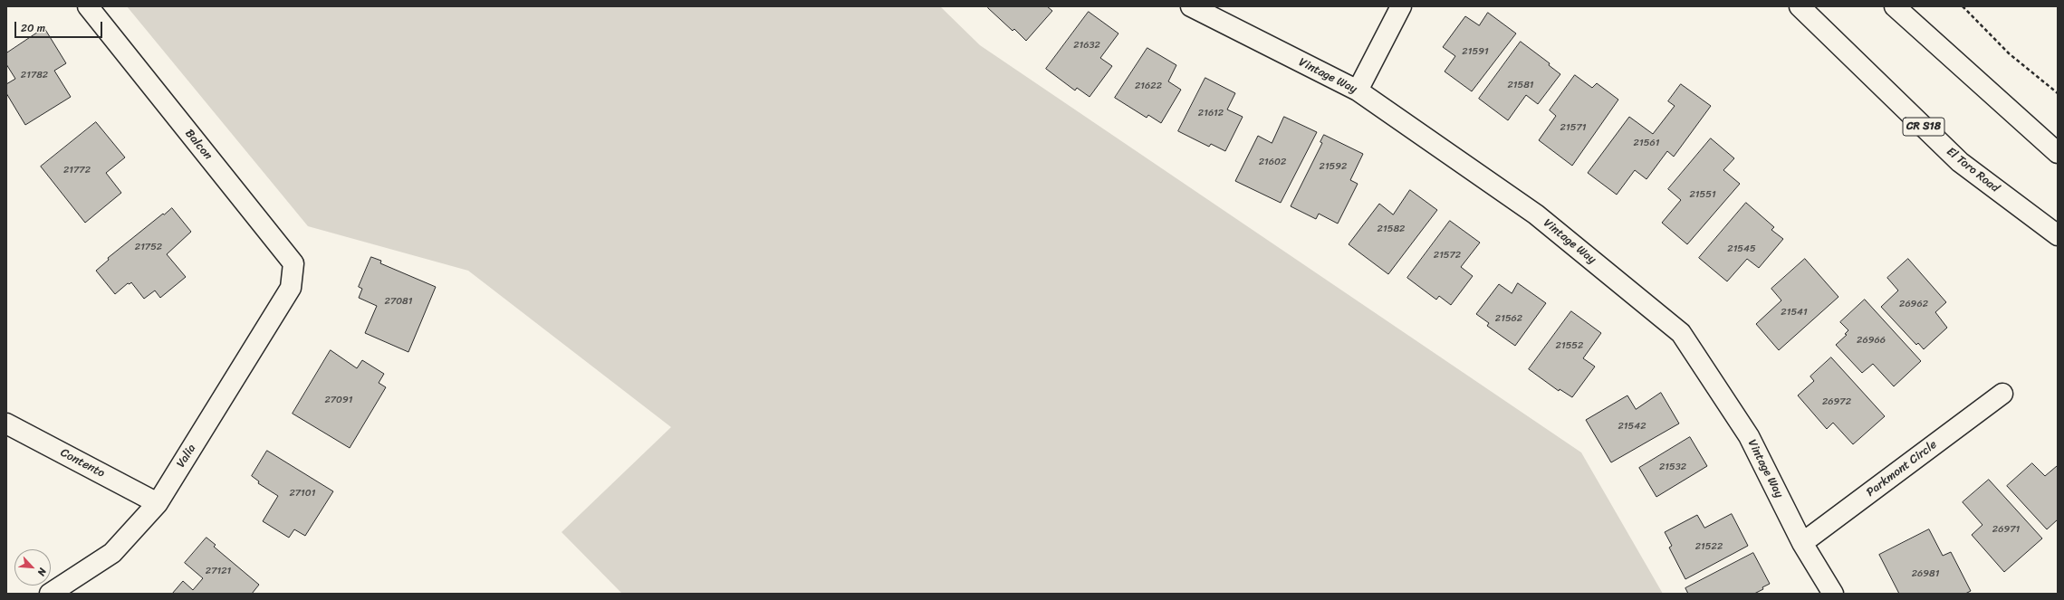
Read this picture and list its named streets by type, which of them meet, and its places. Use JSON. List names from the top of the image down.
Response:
{
  "streets": {
    "street": [
      "Vintage Way",
      "CR S18",
      "Balcon",
      "El Toro Road",
      "Valia",
      "Contento",
      "Parkmont Circle"
    ]
  },
  "crossings": [
    ["Vintage Way", "Parkmont Circle"],
    ["Balcon", "Valia"],
    ["Valia", "Contento"]
  ],
  "house_numbers": [
    "21632",
    "21591",
    "21782",
    "21581",
    "21622",
    "21612",
    "21571",
    "21561",
    "21602",
    "21592",
    "21772",
    "21551",
    "21582",
    "21752",
    "21545",
    "21572",
    "27081",
    "26962",
    "21541",
    "21562",
    "26966",
    "21552",
    "27091",
    "26972",
    "21542",
    "21532",
    "27101",
    "26971",
    "21522",
    "27121",
    "26981"
  ],
  "scale_bar": "20 m",
  "north": "bottom right"
}
